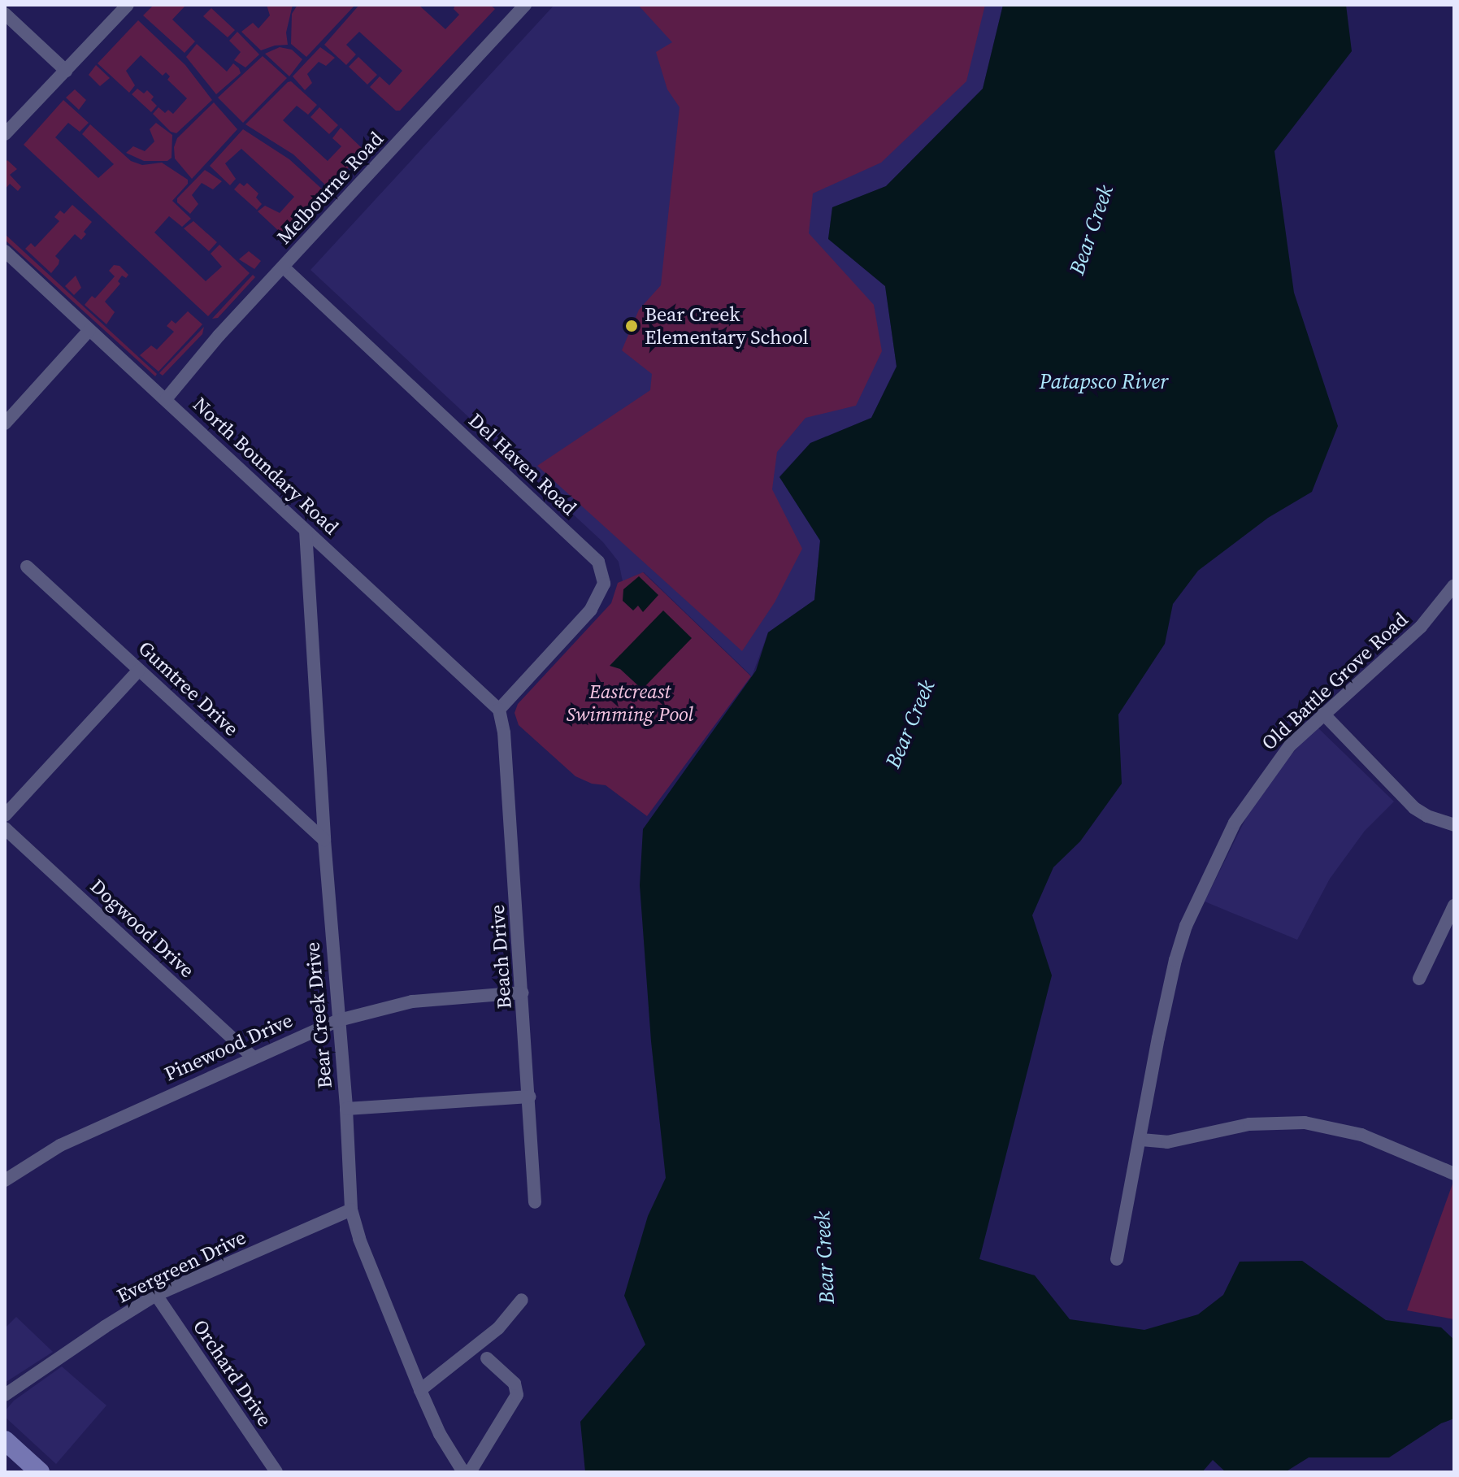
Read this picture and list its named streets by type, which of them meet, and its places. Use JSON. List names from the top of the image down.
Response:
{
  "streets": {
    "street": [
      "Melbourne Road",
      "Del Haven Road",
      "North Boundary Road",
      "Old Battle Grove Road",
      "Gumtree Drive",
      "Dogwood Drive",
      "Beach Drive",
      "Bear Creek Drive",
      "Pinewood Drive",
      "Evergreen Drive",
      "Orchard Drive"
    ]
  },
  "crossings": [
    ["Melbourne Road", "Del Haven Road"],
    ["Melbourne Road", "North Boundary Road"],
    ["Del Haven Road", "North Boundary Road"],
    ["Del Haven Road", "Beach Drive"],
    ["North Boundary Road", "Beach Drive"],
    ["North Boundary Road", "Bear Creek Drive"],
    ["Gumtree Drive", "Bear Creek Drive"],
    ["Dogwood Drive", "Pinewood Drive"],
    ["Beach Drive", "Pinewood Drive"],
    ["Bear Creek Drive", "Pinewood Drive"],
    ["Bear Creek Drive", "Evergreen Drive"],
    ["Evergreen Drive", "Orchard Drive"]
  ],
  "water": ["Bear Creek", "Patapsco River"],
  "parks": ["Eastcreast Swimming Pool"],
  "places": ["Bear Creek Elementary School"]
}
